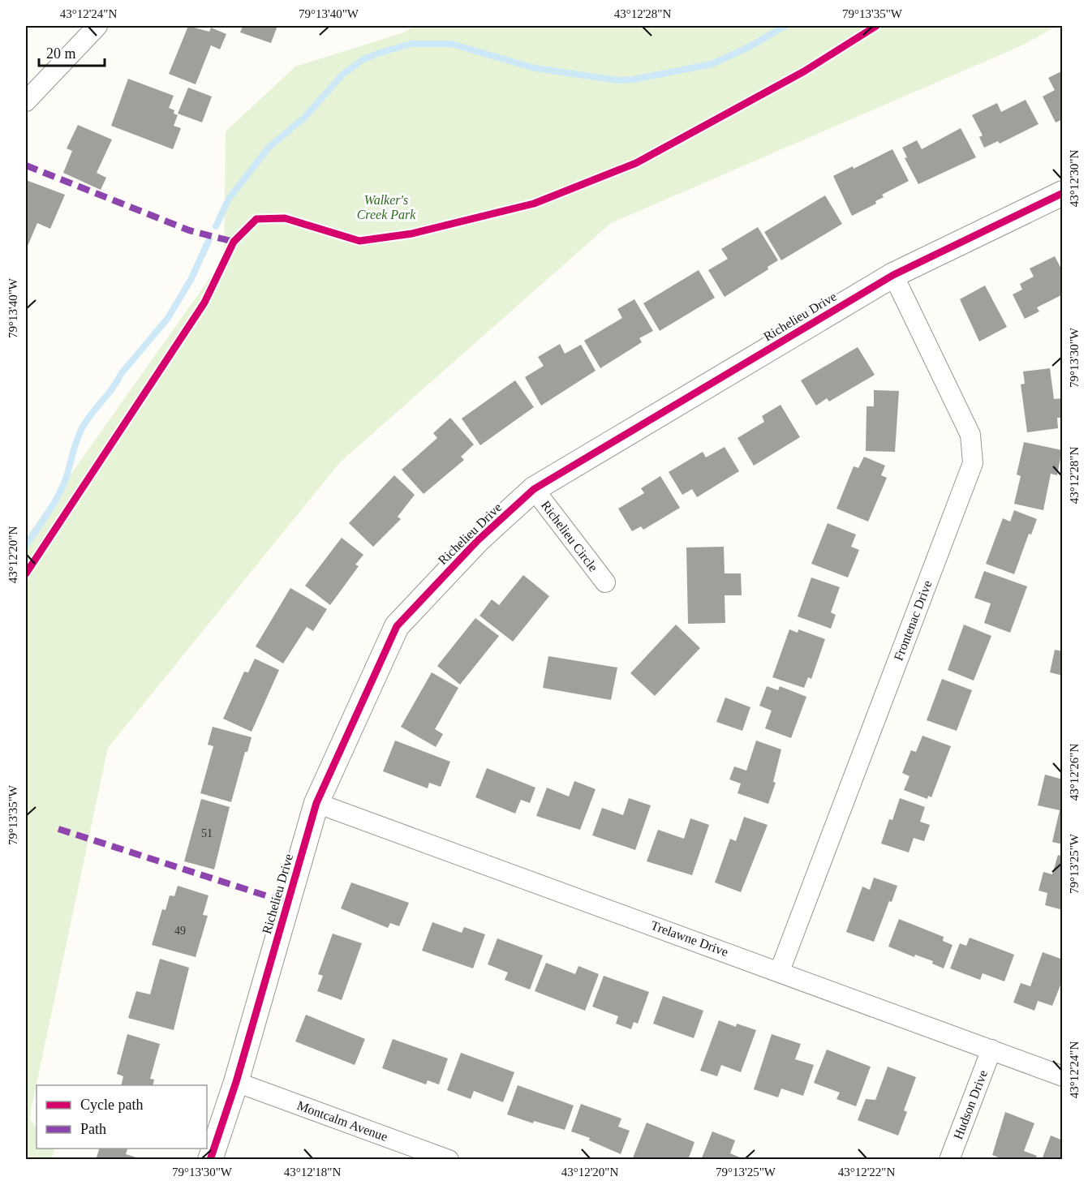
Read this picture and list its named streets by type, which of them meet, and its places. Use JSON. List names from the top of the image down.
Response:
{
  "streets": {
    "street": [
      "Richelieu Drive",
      "Richelieu Circle",
      "Frontenac Drive",
      "Trelawne Drive",
      "Hudson Drive",
      "Montcalm Avenue"
    ]
  },
  "crossings": [
    ["Richelieu Drive", "Richelieu Circle"],
    ["Richelieu Drive", "Frontenac Drive"],
    ["Richelieu Drive", "Trelawne Drive"],
    ["Richelieu Drive", "Montcalm Avenue"],
    ["Frontenac Drive", "Trelawne Drive"],
    ["Trelawne Drive", "Hudson Drive"]
  ],
  "parks": ["Walker's Creek Park"],
  "house_numbers": ["51", "49"],
  "legend": ["Cycle path", "Path"],
  "scale_bar": "20 m",
  "coordinates": [
    "43°12'24\"N",
    "79°13'40\"W",
    "43°12'28\"N",
    "79°13'35\"W",
    "43°12'30\"N",
    "79°13'30\"W",
    "43°12'20\"N",
    "43°12'26\"N",
    "79°13'25\"W",
    "43°12'18\"N",
    "43°12'22\"N"
  ]
}
